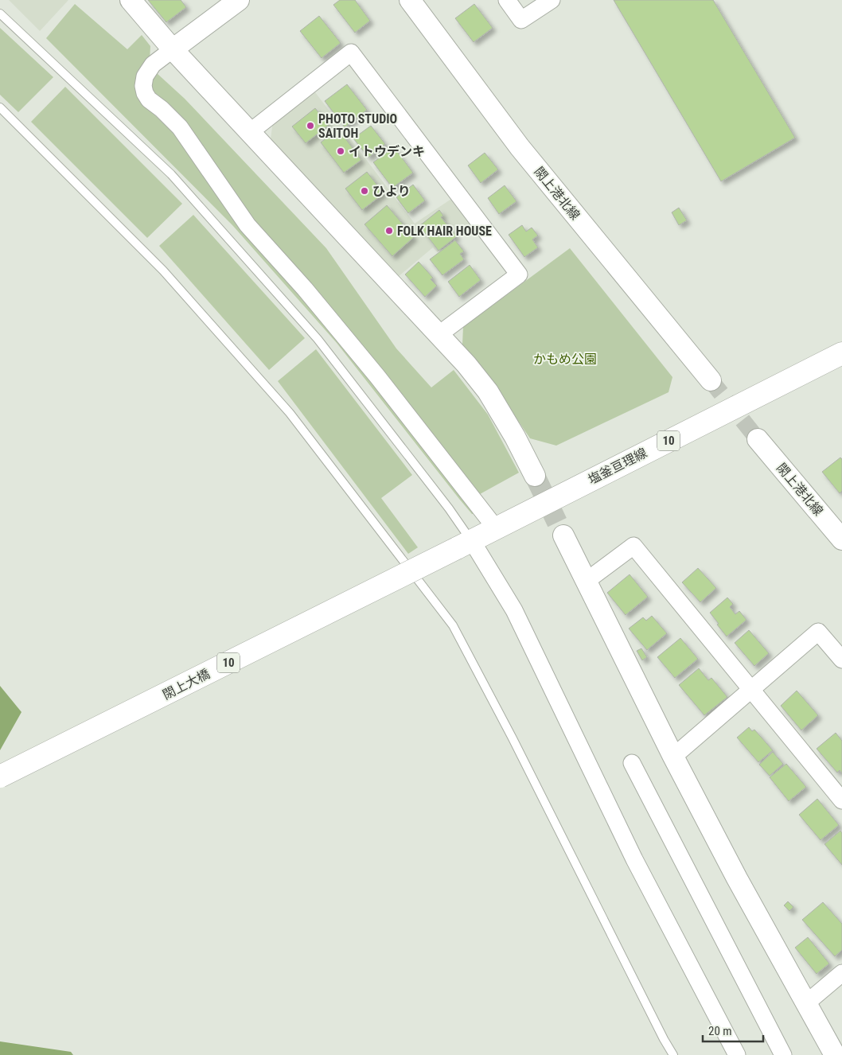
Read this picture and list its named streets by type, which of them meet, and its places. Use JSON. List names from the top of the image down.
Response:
{
  "streets": {
    "main road": ["10", "塩釜亘理線", "閖上大橋"],
    "street": ["閖上港北線"]
  },
  "crossings": [
    ["塩釜亘理線", "閖上大橋"]
  ],
  "parks": ["かもめ公園"],
  "places": [
    "PHOTO STUDIO SAITOH",
    "イトウデンキ",
    "ひより",
    "FOLK HAIR HOUSE"
  ],
  "scale_bar": "20 m"
}
